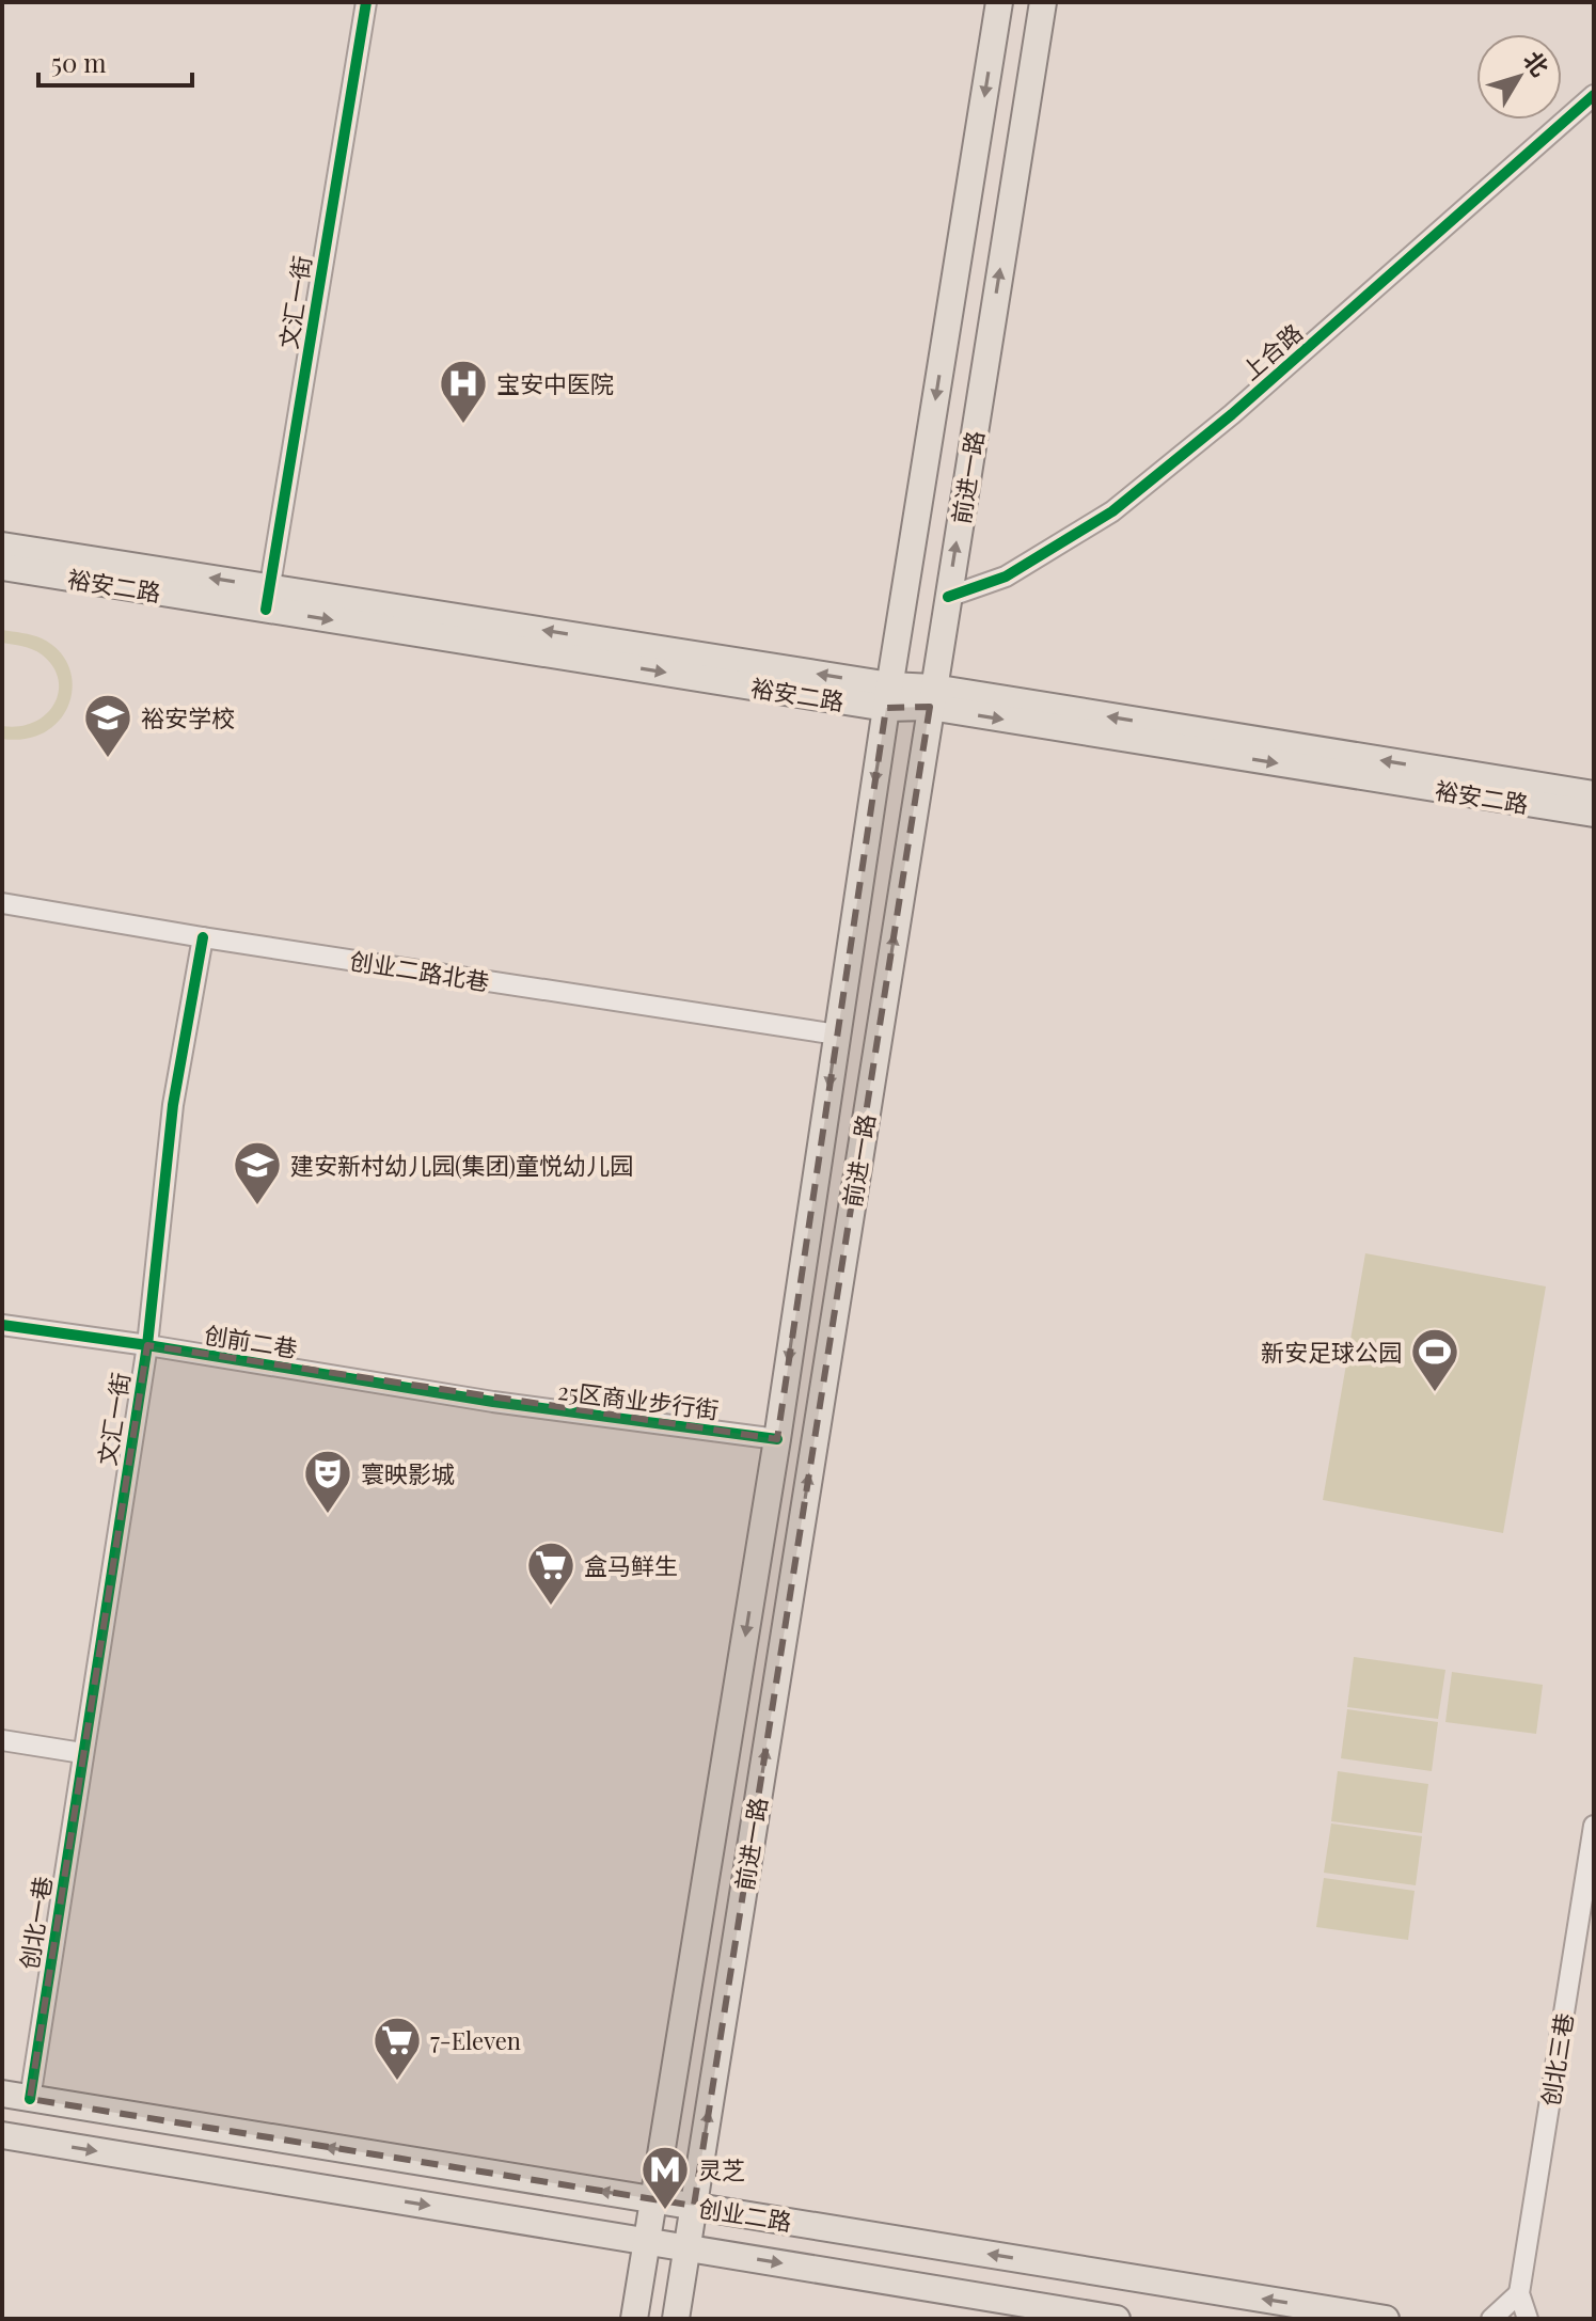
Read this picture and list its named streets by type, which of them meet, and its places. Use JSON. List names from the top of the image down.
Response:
{
  "streets": {
    "main road": ["前进一路", "裕安二路", "创业二路"],
    "street": [
      "文汇一街",
      "上合路",
      "创业二路北巷",
      "创前二巷",
      "25区商业步行街",
      "创北一巷",
      "创北三巷"
    ]
  },
  "crossings": [
    ["文汇一街", "裕安二路"],
    ["文汇一街", "创业二路北巷"],
    ["文汇一街", "创前二巷"],
    ["文汇一街", "创北一巷"],
    ["上合路", "前进一路"],
    ["前进一路", "裕安二路"],
    ["前进一路", "创业二路北巷"],
    ["前进一路", "25区商业步行街"],
    ["前进一路", "创业二路"],
    ["创前二巷", "25区商业步行街"],
    ["创北一巷", "创业二路"]
  ],
  "places": {
    "hospital": ["宝安中医院"],
    "school or university": ["裕安学校", "建安新村幼儿园(集团)童悦幼儿园"],
    "sports": ["新安足球公园"],
    "theatre": ["寰映影城"],
    "supermarket": ["盒马鲜生", "7-Eleven"],
    "metro station": ["灵芝"]
  },
  "scale_bar": "50 m",
  "north": "top right"
}
